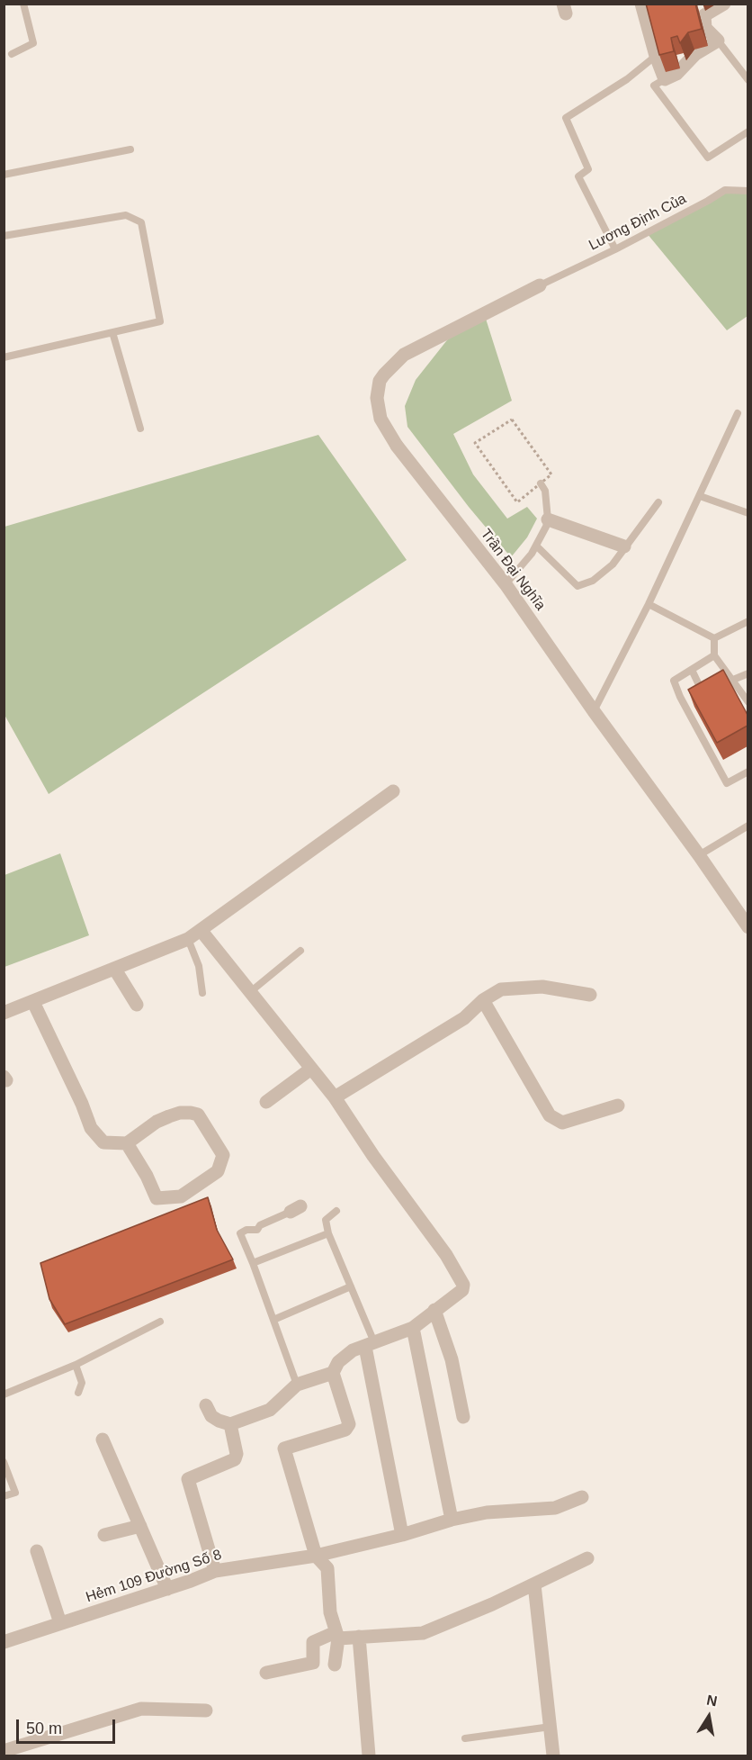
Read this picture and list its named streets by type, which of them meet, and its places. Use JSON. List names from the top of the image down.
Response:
{
  "streets": {
    "street": ["Trần Đại Nghĩa", "Hẻm 109 Đường Số 8"],
    "lane": ["Lương Định Của"]
  },
  "crossings": [
    ["Lương Định Của", "Trần Đại Nghĩa"]
  ],
  "scale_bar": "50 m",
  "north": "top"
}
